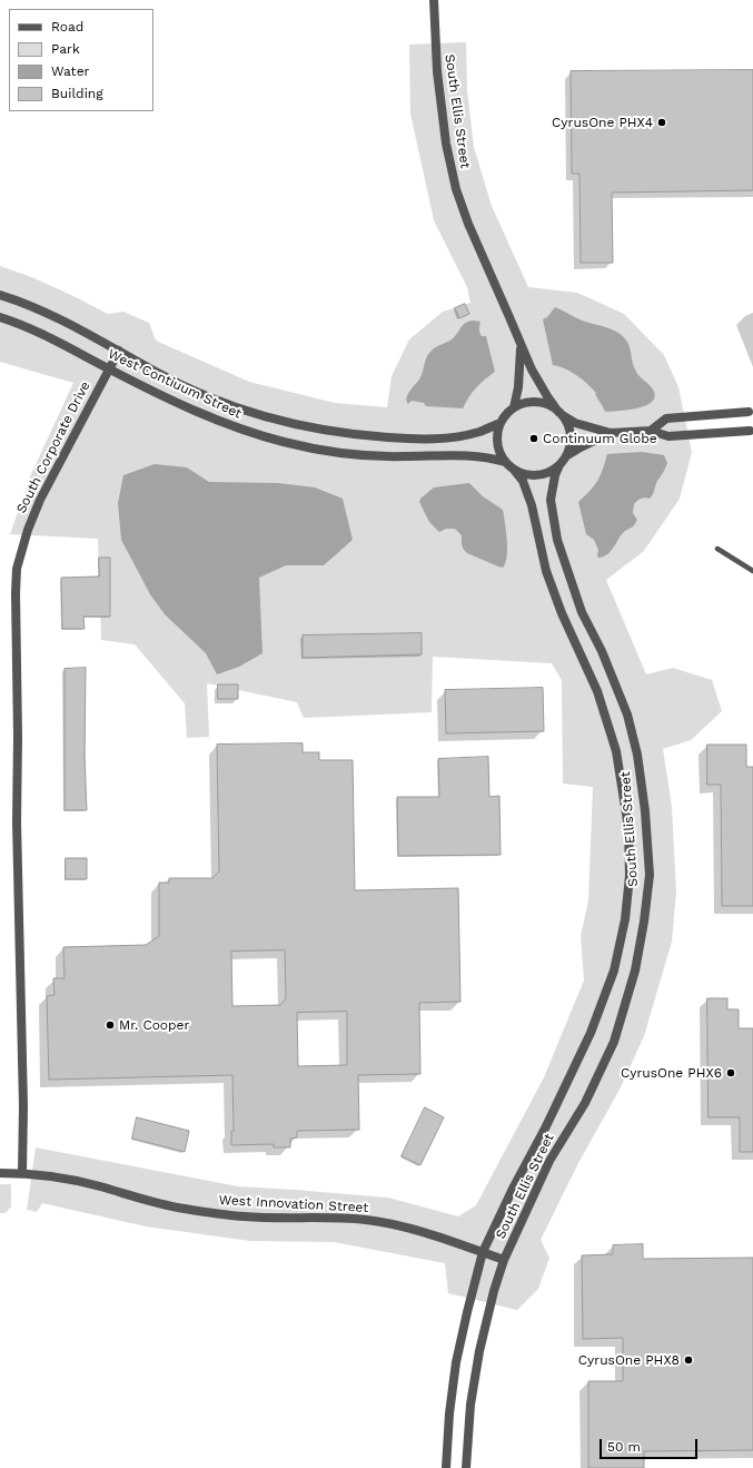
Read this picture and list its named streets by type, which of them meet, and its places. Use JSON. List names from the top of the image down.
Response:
{
  "streets": {
    "street": [
      "South Ellis Street",
      "West Contiuum Street",
      "South Corporate Drive",
      "West Innovation Street"
    ]
  },
  "crossings": [
    ["South Ellis Street", "West Contiuum Street"],
    ["South Ellis Street", "West Innovation Street"],
    ["West Contiuum Street", "South Corporate Drive"],
    ["South Corporate Drive", "West Innovation Street"]
  ],
  "places": [
    "CyrusOne PHX4",
    "Continuum Globe",
    "Mr. Cooper",
    "CyrusOne PHX6",
    "CyrusOne PHX8"
  ],
  "legend": [
    "Road",
    "Park",
    "Water",
    "Building"
  ],
  "scale_bar": "50 m"
}
